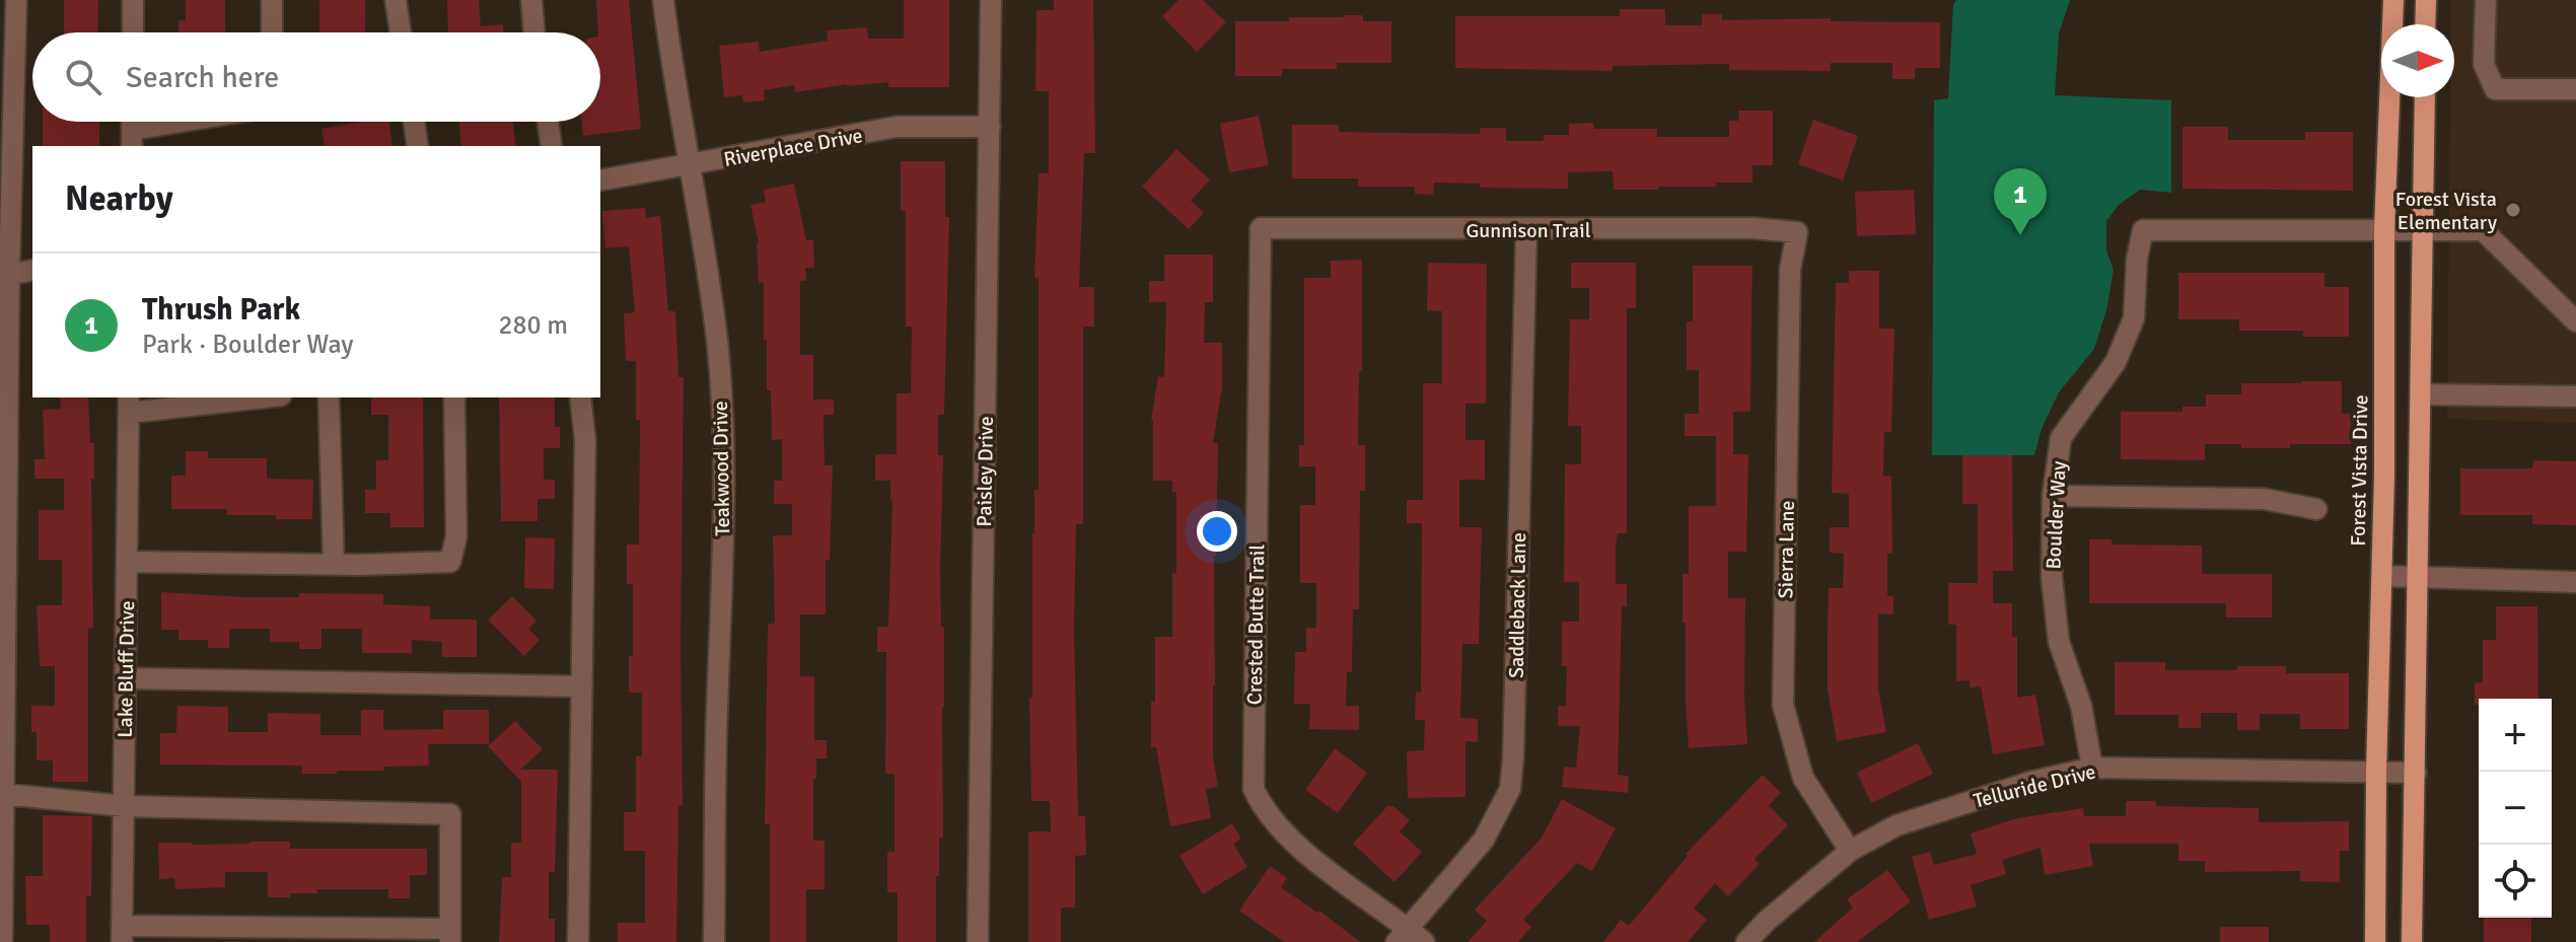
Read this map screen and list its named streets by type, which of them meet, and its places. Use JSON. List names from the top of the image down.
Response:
{
  "streets": {
    "main road": ["Forest Vista Drive"],
    "street": [
      "Riverplace Drive",
      "Gunnison Trail",
      "Teakwood Drive",
      "Paisley Drive",
      "Boulder Way",
      "Sierra Lane",
      "Saddleback Lane",
      "Crested Butte Trail",
      "Lake Bluff Drive",
      "Telluride Drive"
    ]
  },
  "crossings": [
    ["Riverplace Drive", "Teakwood Drive"],
    ["Riverplace Drive", "Paisley Drive"],
    ["Gunnison Trail", "Sierra Lane"],
    ["Gunnison Trail", "Saddleback Lane"],
    ["Gunnison Trail", "Crested Butte Trail"],
    ["Forest Vista Drive", "Boulder Way"],
    ["Forest Vista Drive", "Telluride Drive"],
    ["Boulder Way", "Telluride Drive"],
    ["Sierra Lane", "Telluride Drive"],
    ["Saddleback Lane", "Crested Butte Trail"]
  ],
  "places": ["Forest Vista Elementary"],
  "north": "right",
  "page": {
    "search": "Search here",
    "heading": "Nearby",
    "pins": "1",
    "list": [
      {
        "mark": "1",
        "name": "Thrush Park",
        "note": "Park · Boulder Way",
        "value": "280 m"
      }
    ],
    "map_buttons": ["+", "−"]
  }
}
